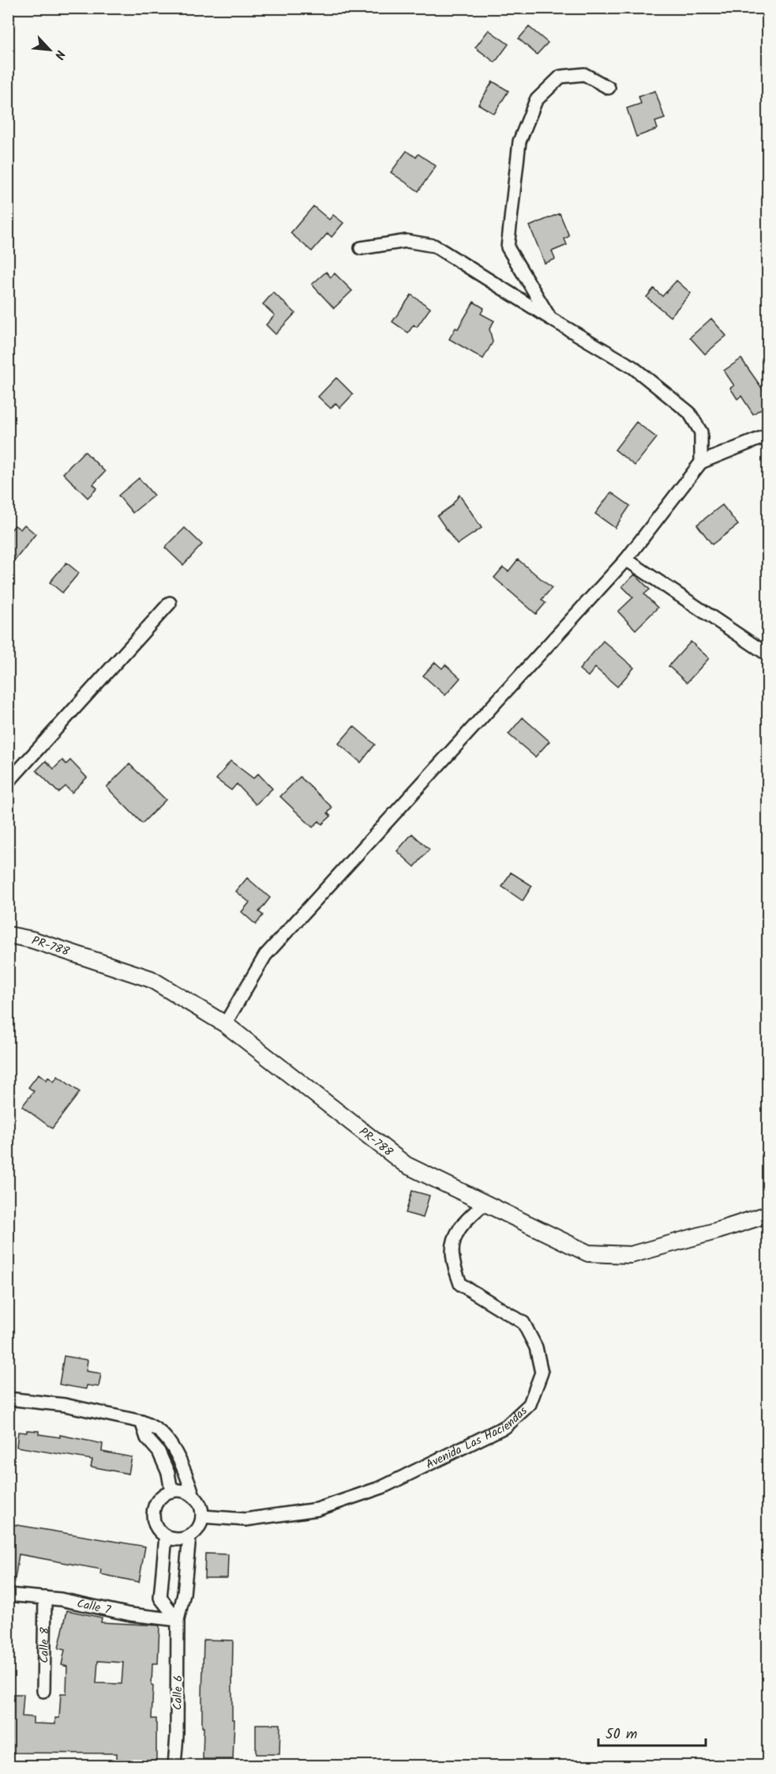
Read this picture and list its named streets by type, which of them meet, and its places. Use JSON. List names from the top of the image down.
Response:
{
  "streets": {
    "street": [
      "PR-788",
      "Avenida Las Haciendas",
      "Calle 7",
      "Calle 8",
      "Calle 6"
    ]
  },
  "crossings": [
    ["PR-788", "Avenida Las Haciendas"],
    ["Avenida Las Haciendas", "Calle 6"],
    ["Calle 7", "Calle 8"],
    ["Calle 7", "Calle 6"]
  ],
  "scale_bar": "50 m",
  "north": "bottom right"
}
